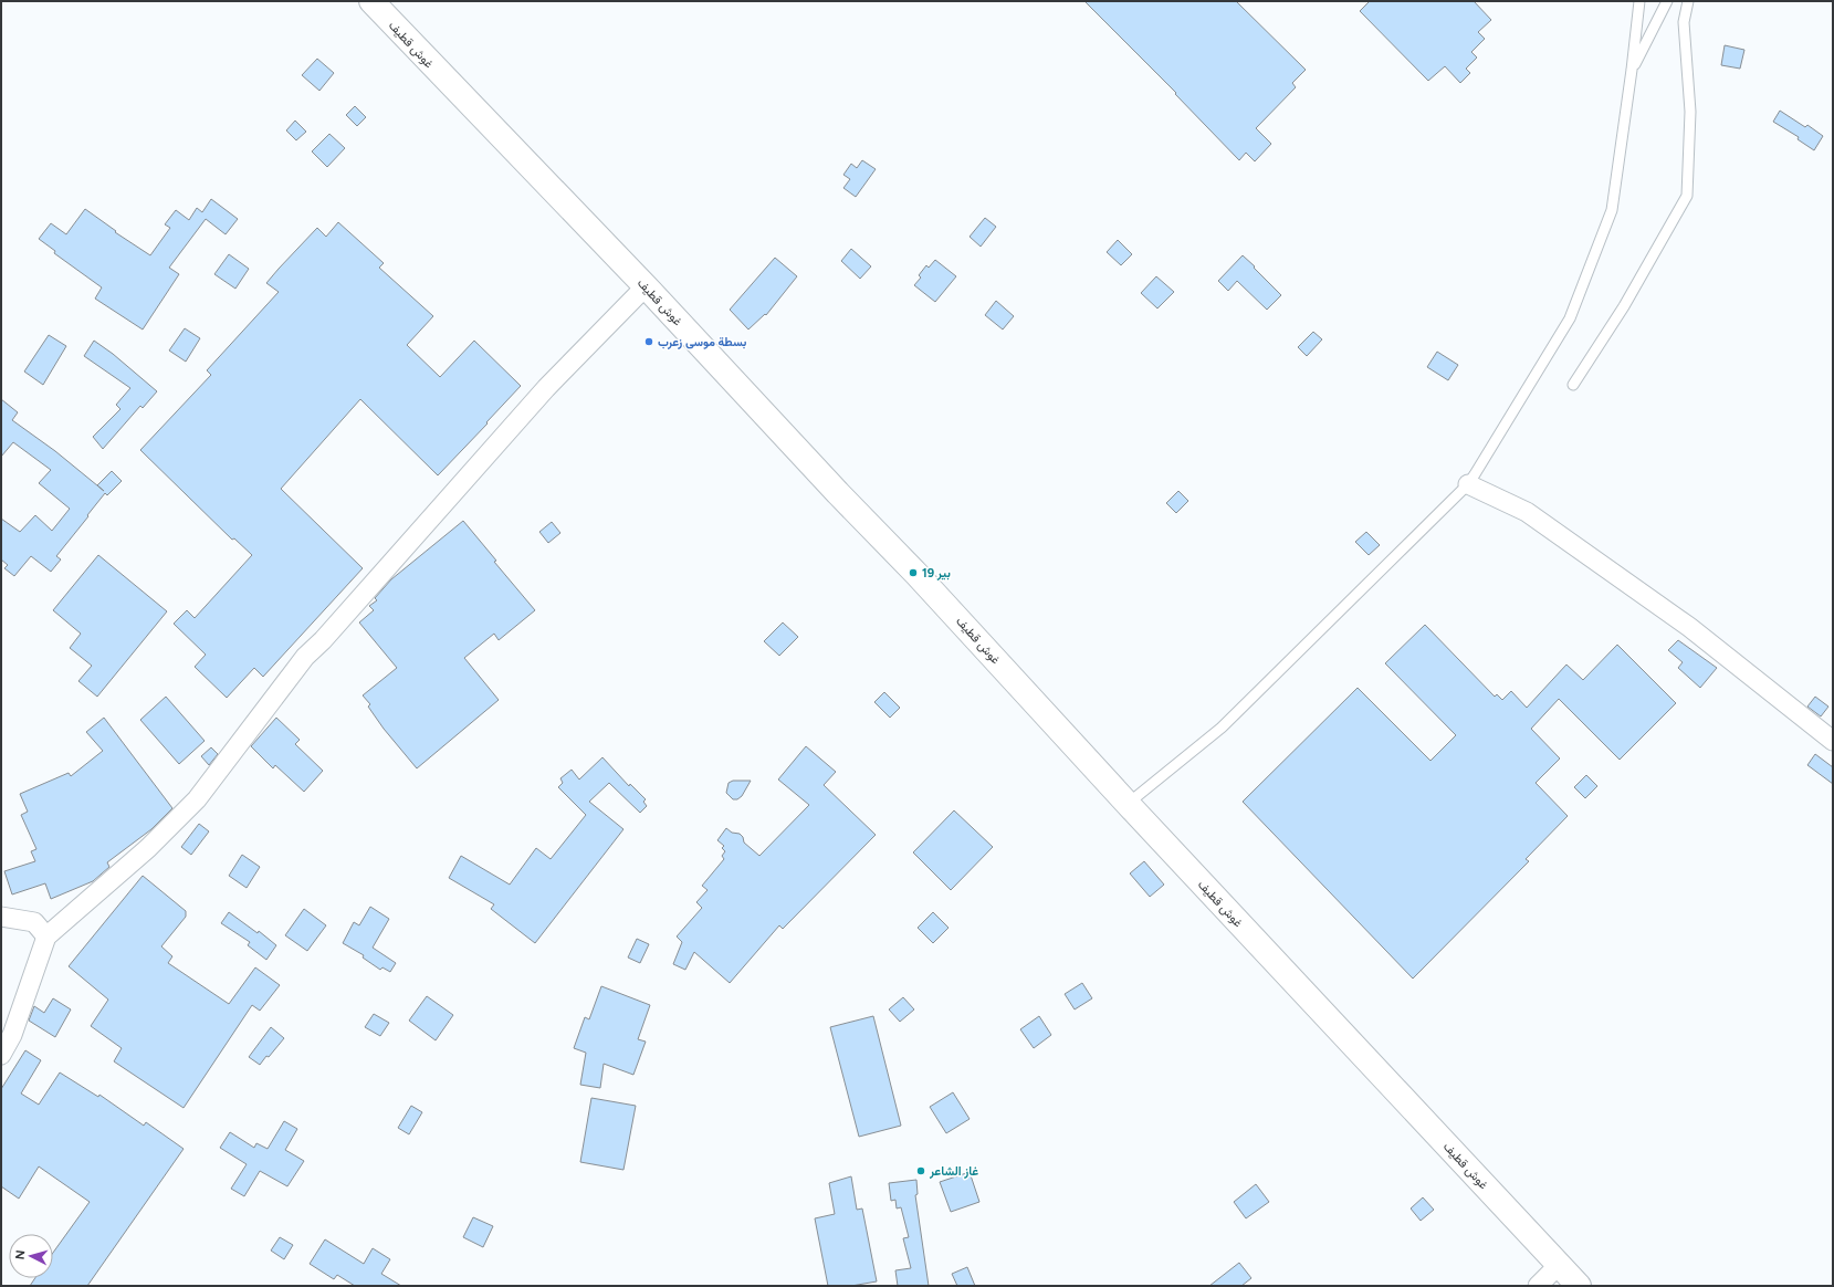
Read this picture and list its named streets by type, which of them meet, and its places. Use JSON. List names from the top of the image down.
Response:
{
  "streets": {
    "main road": ["غوش قطيف"]
  },
  "places": ["بسطة موسى زعرب", "بير 19", "غاز الشاعر"],
  "north": "left"
}
